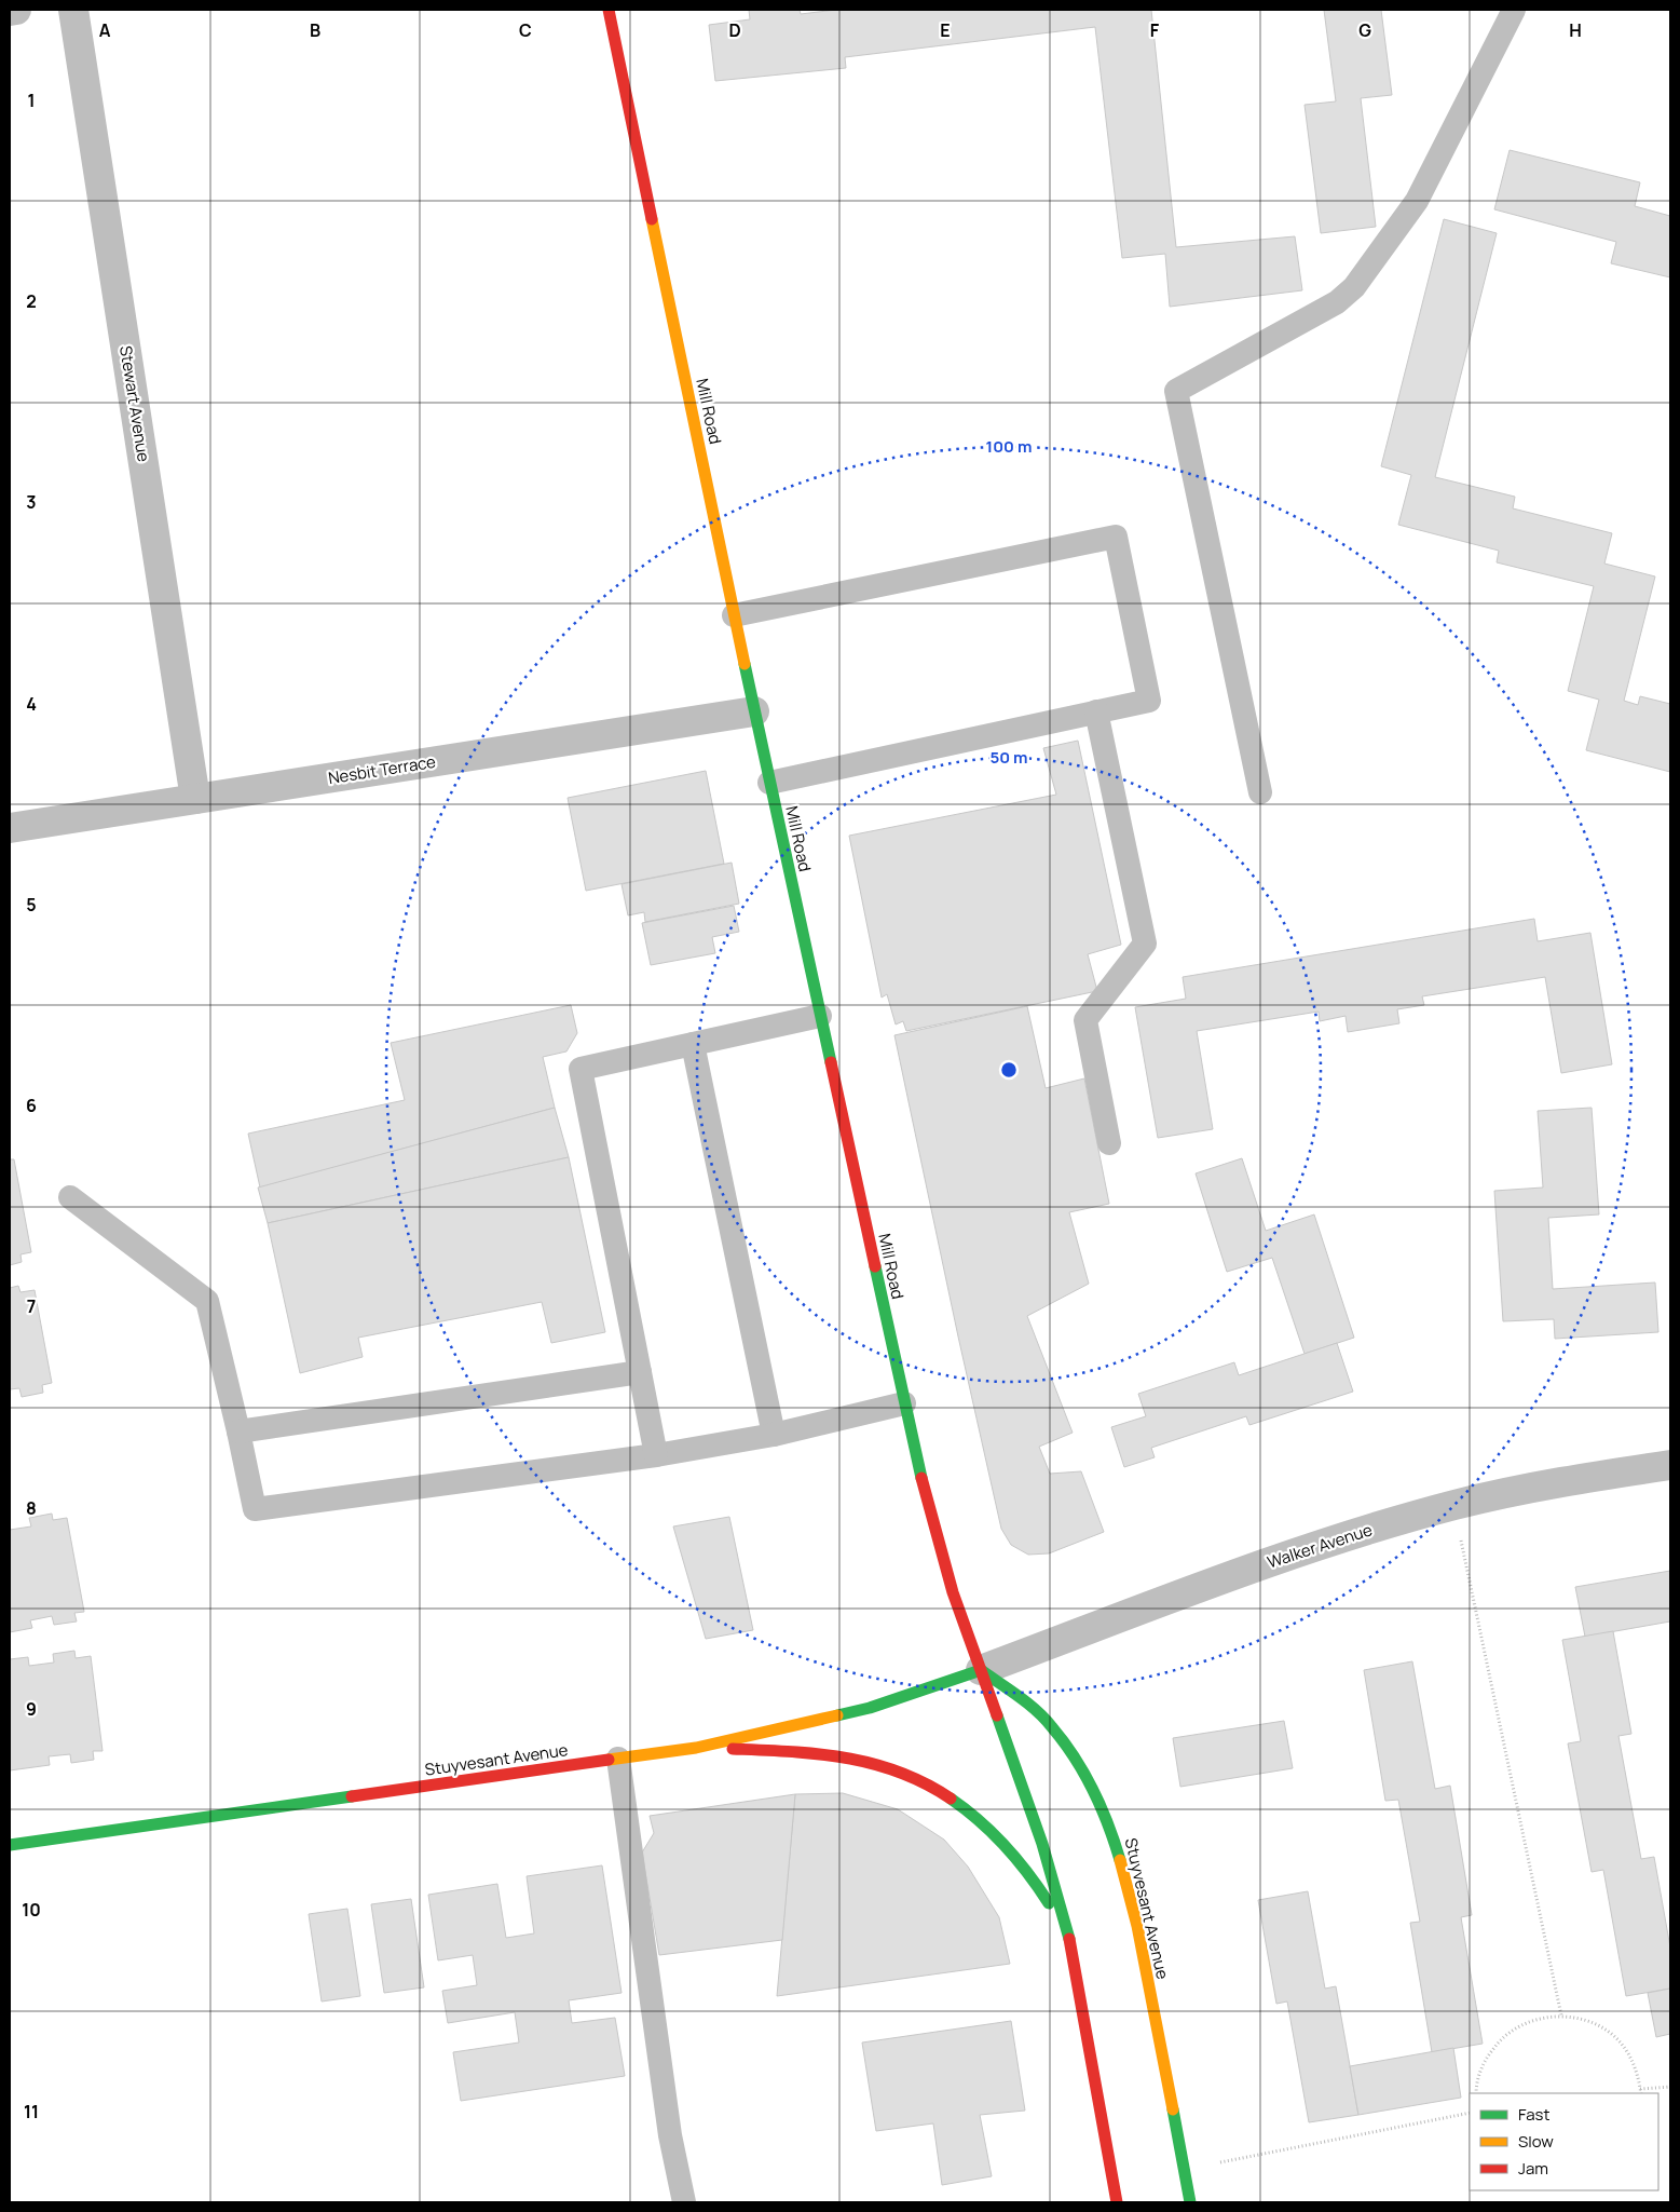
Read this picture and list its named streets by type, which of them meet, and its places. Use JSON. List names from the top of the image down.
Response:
{
  "streets": {
    "main road": ["Mill Road", "Stuyvesant Avenue"],
    "street": ["Stewart Avenue", "Nesbit Terrace", "Walker Avenue"]
  },
  "crossings": [
    ["Stewart Avenue", "Nesbit Terrace"],
    ["Mill Road", "Nesbit Terrace"],
    ["Mill Road", "Walker Avenue"],
    ["Mill Road", "Stuyvesant Avenue"],
    ["Walker Avenue", "Stuyvesant Avenue"]
  ],
  "legend": ["Fast", "Slow", "Jam"],
  "grid": {
    "columns": [
      "A",
      "B",
      "C",
      "D",
      "E",
      "F",
      "G",
      "H"
    ],
    "rows": [
      "1",
      "2",
      "3",
      "4",
      "5",
      "6",
      "7",
      "8",
      "9",
      "10",
      "11"
    ]
  },
  "rings": ["100 m", "50 m"]
}
